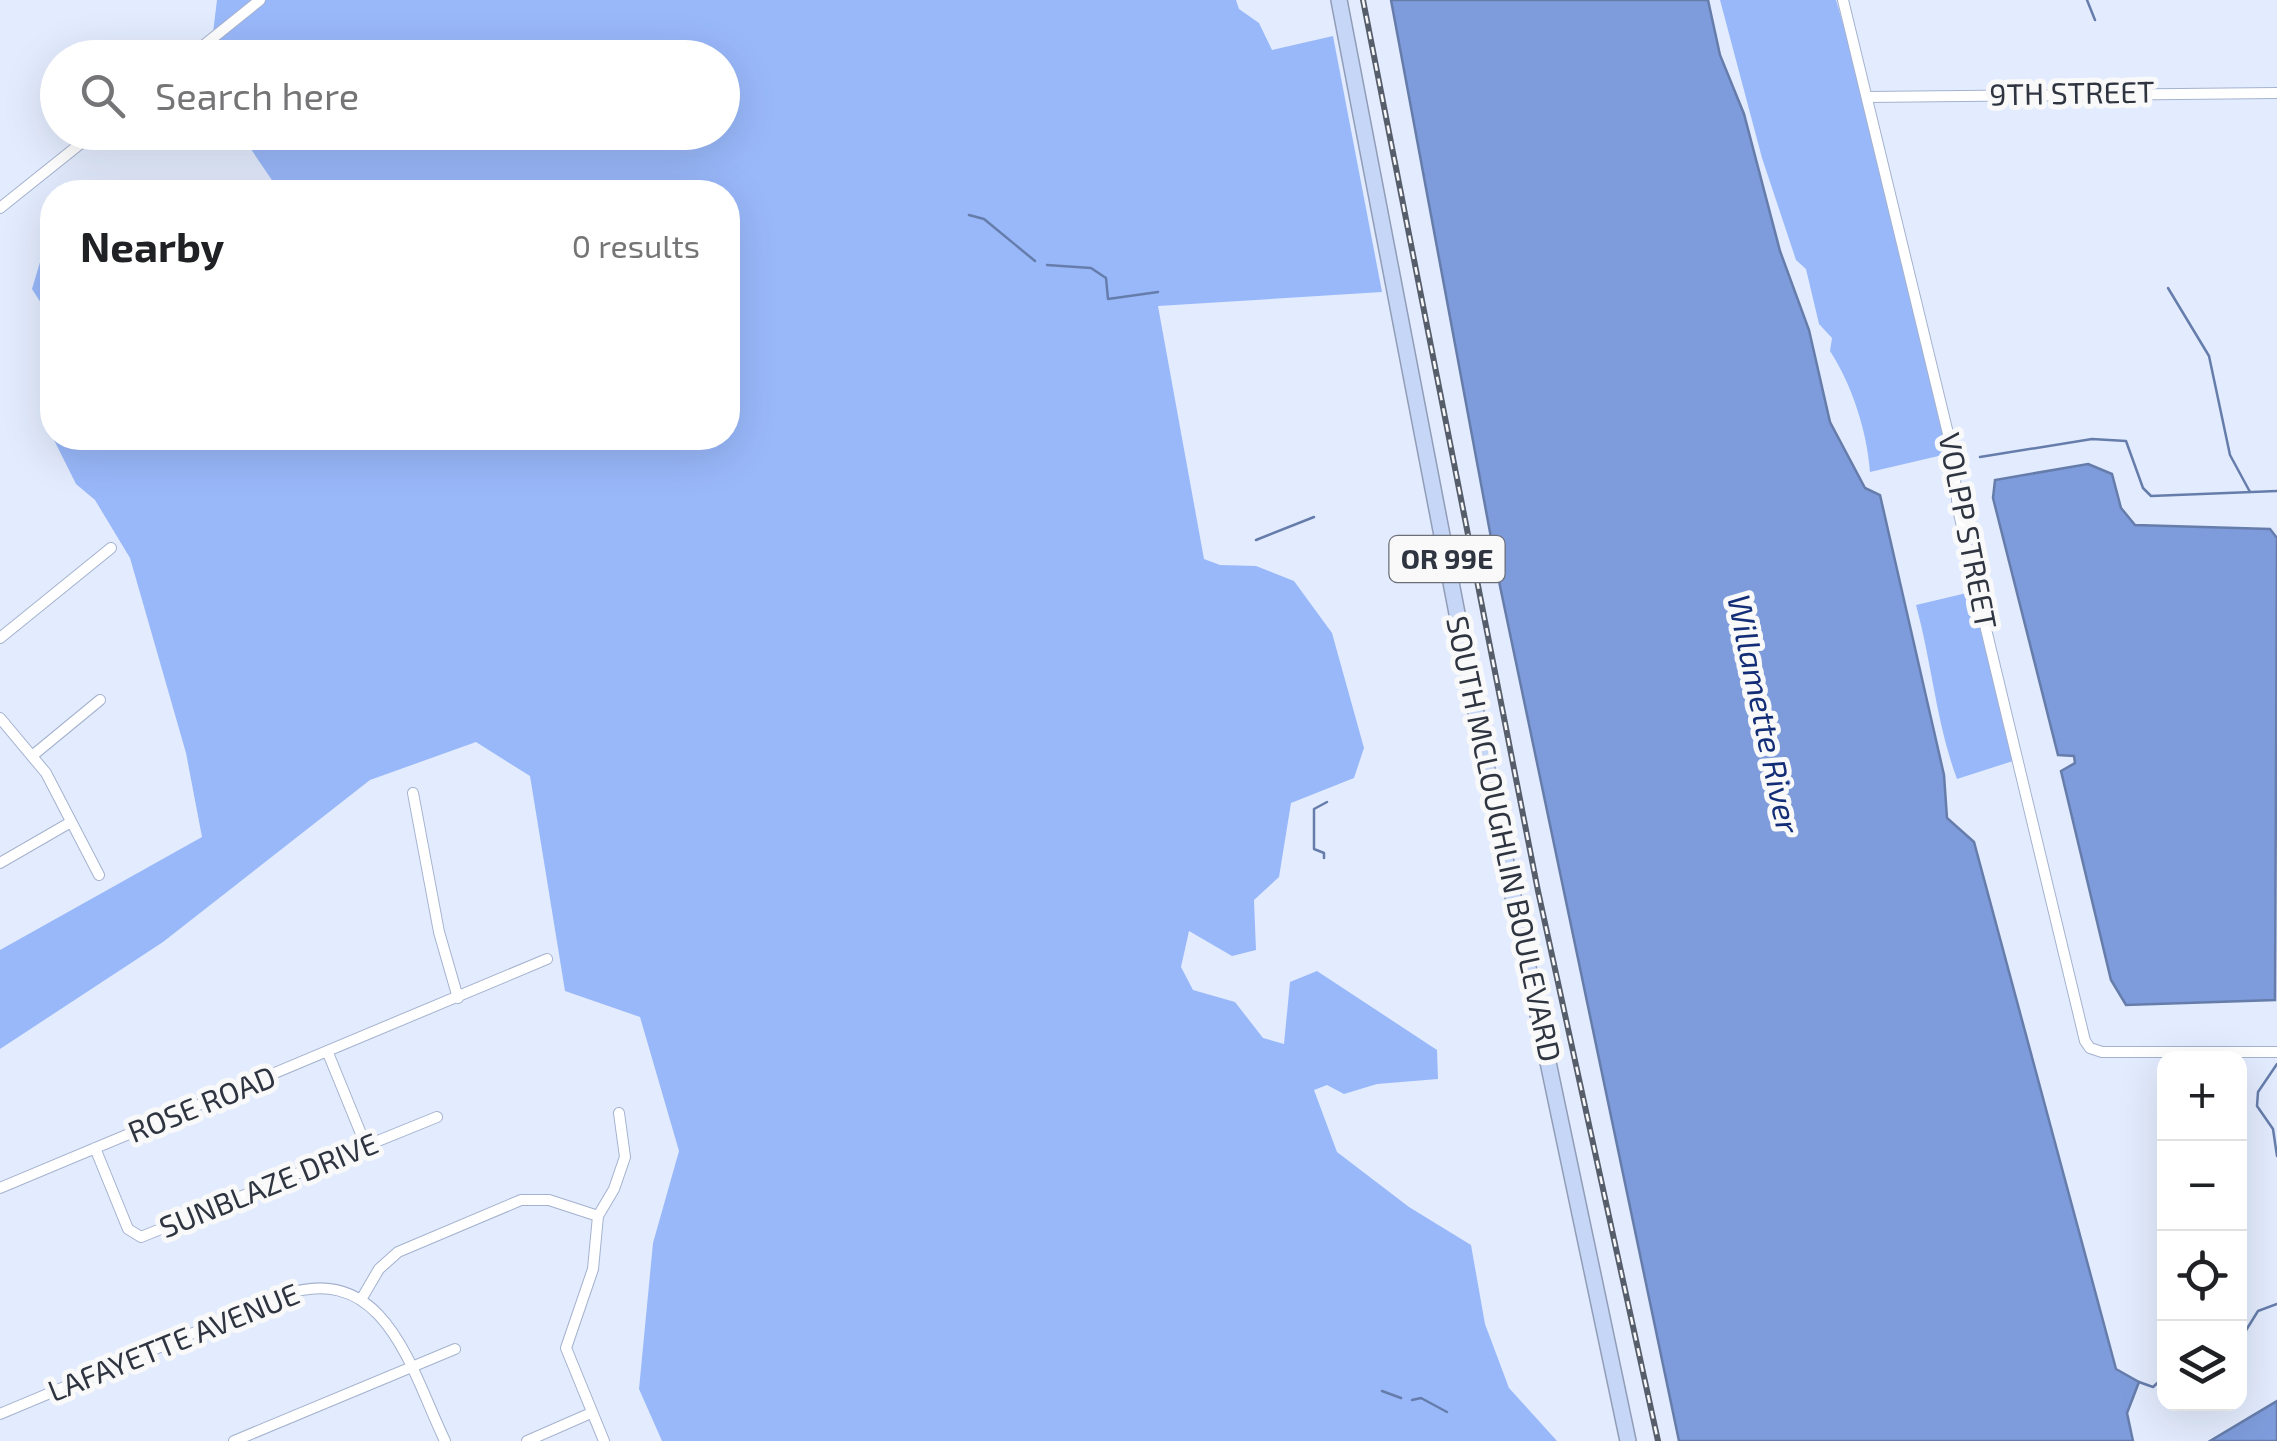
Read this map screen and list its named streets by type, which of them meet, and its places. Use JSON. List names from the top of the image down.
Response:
{
  "streets": {
    "highway": ["OR 99E", "SOUTH MCLOUGHLIN BOULEVARD"],
    "street": [
      "9TH STREET",
      "VOLPP STREET",
      "ROSE ROAD",
      "SUNBLAZE DRIVE",
      "LAFAYETTE AVENUE"
    ]
  },
  "crossings": [
    ["9TH STREET", "VOLPP STREET"],
    ["ROSE ROAD", "SUNBLAZE DRIVE"]
  ],
  "water": ["Willamette River"],
  "page": {
    "search": "Search here",
    "heading": ["Nearby", "0 results"],
    "map_buttons": ["+", "−"]
  }
}
